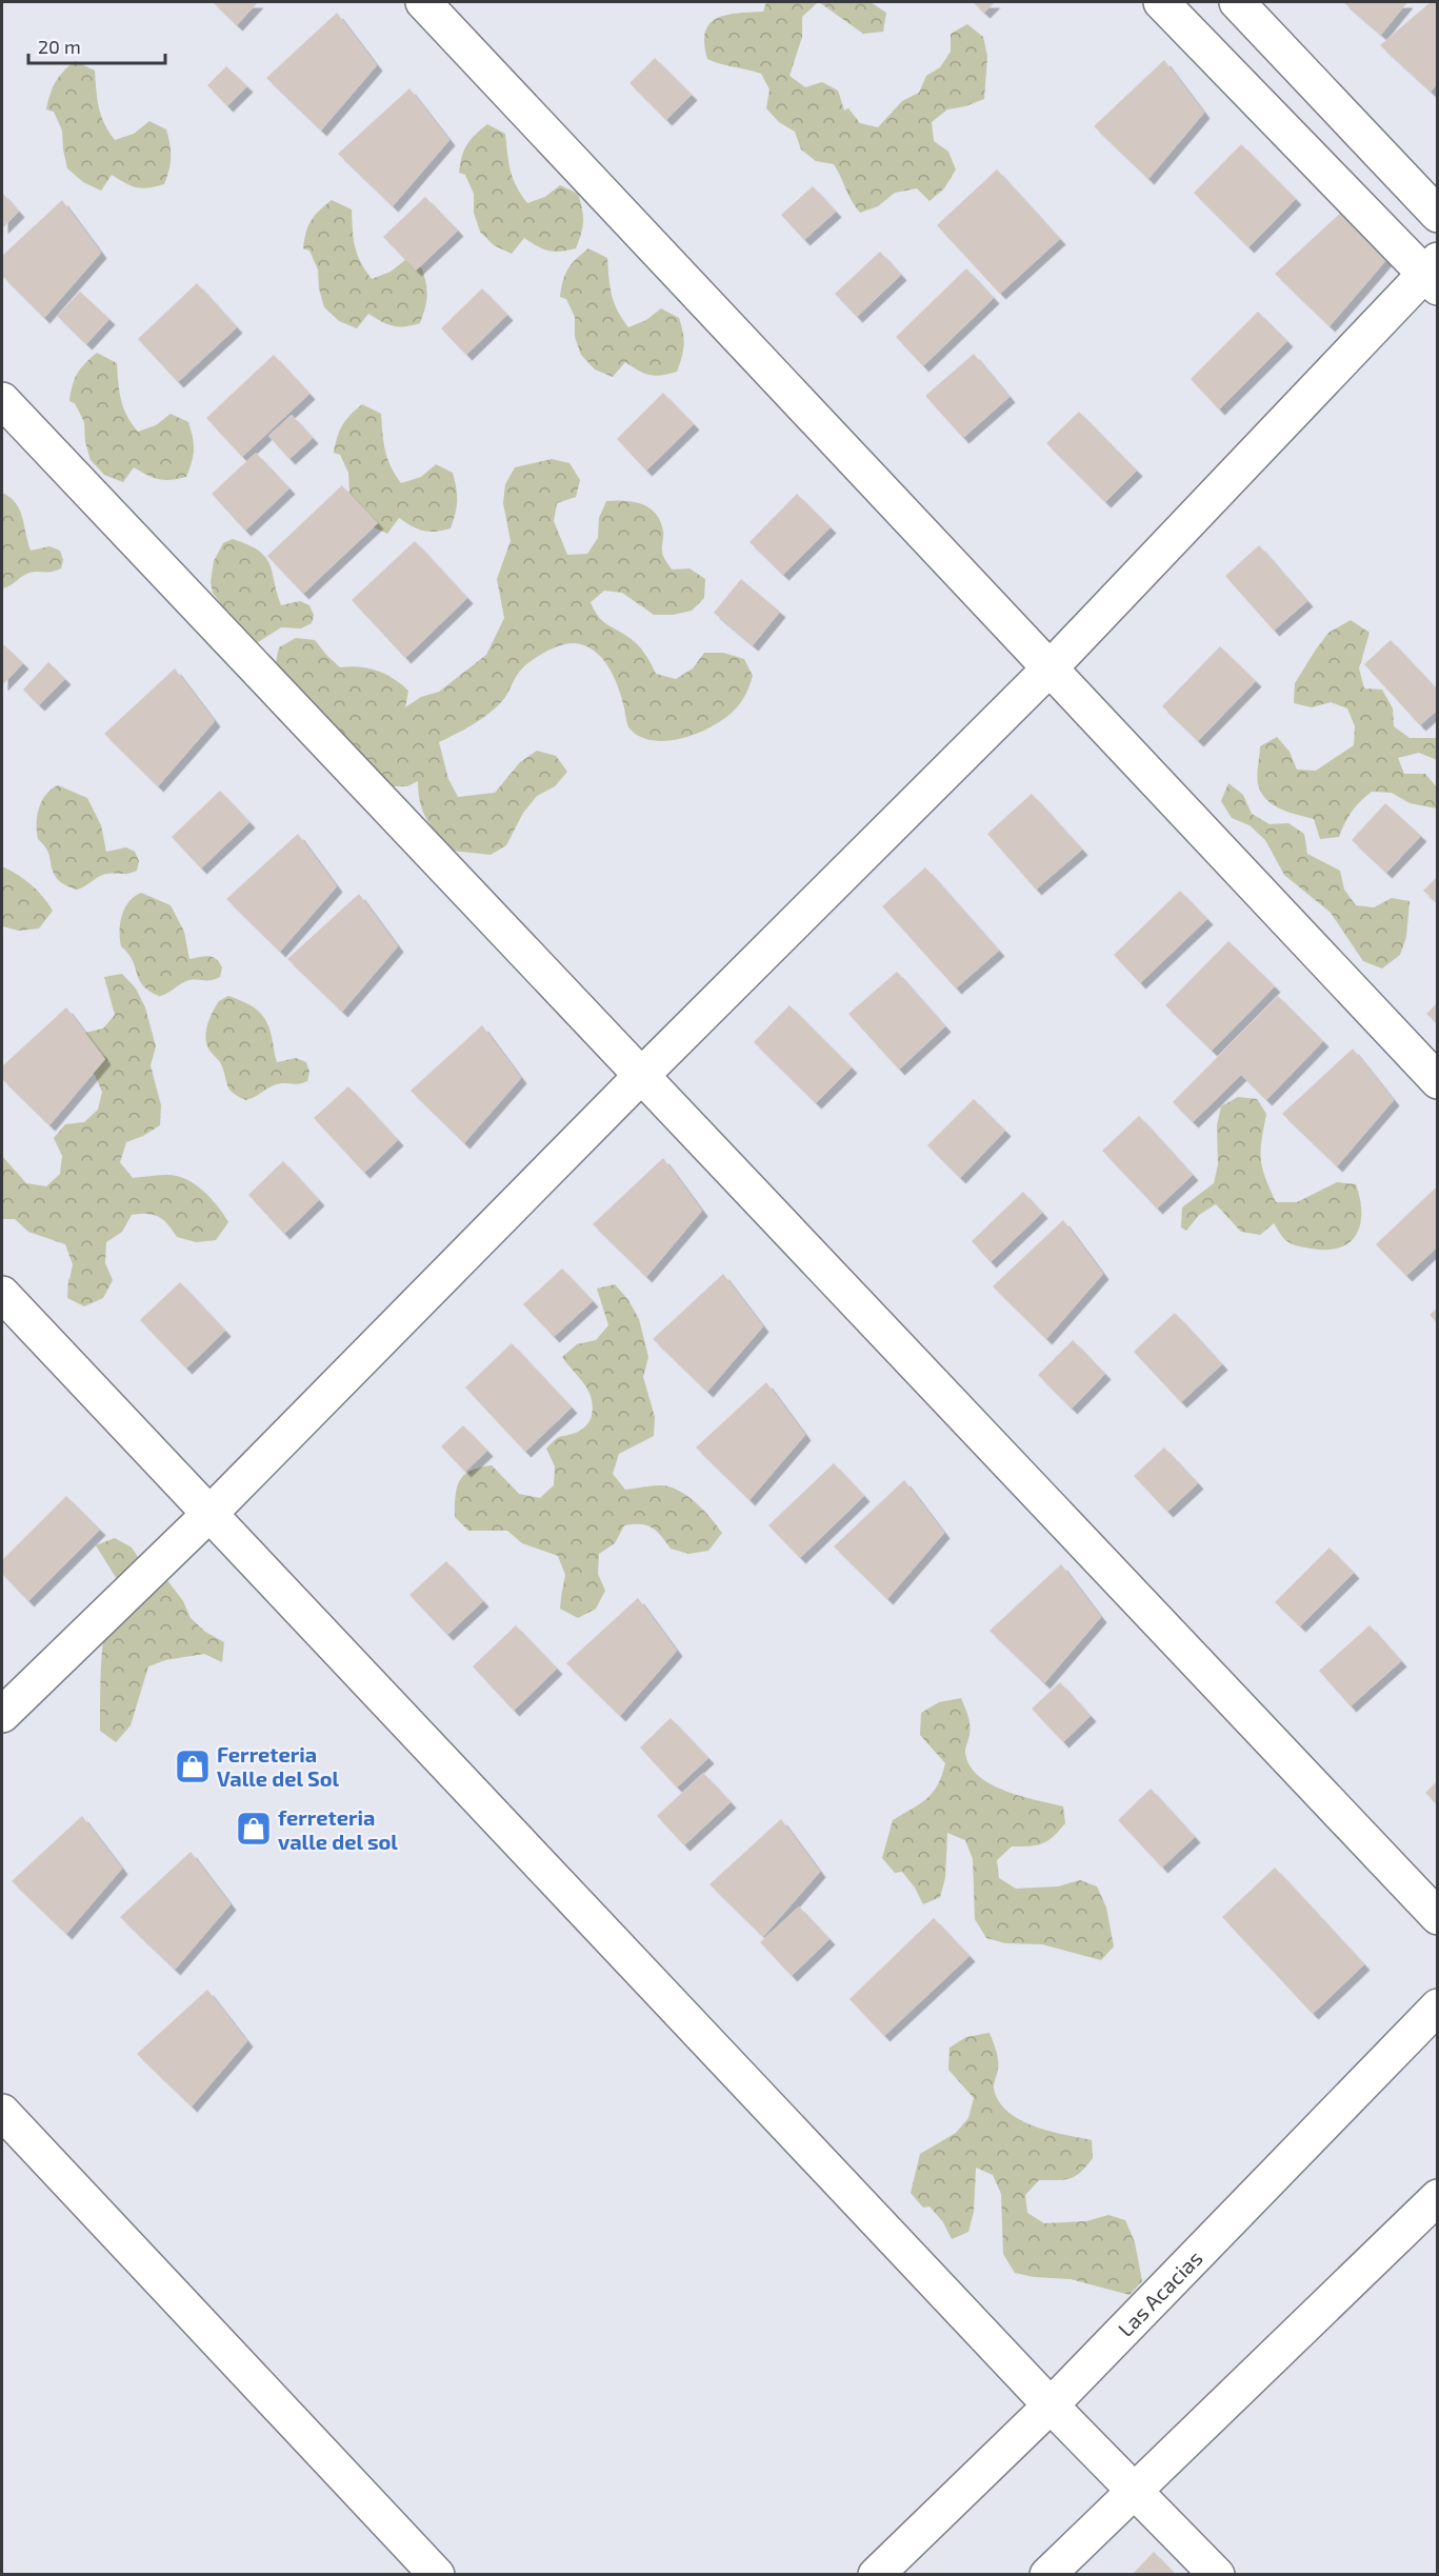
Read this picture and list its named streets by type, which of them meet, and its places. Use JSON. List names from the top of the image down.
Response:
{
  "streets": {
    "street": ["Las Acacias"]
  },
  "places": {
    "shop": ["Ferreteria Valle del Sol", "ferreteria valle del sol"]
  },
  "scale_bar": "20 m"
}
